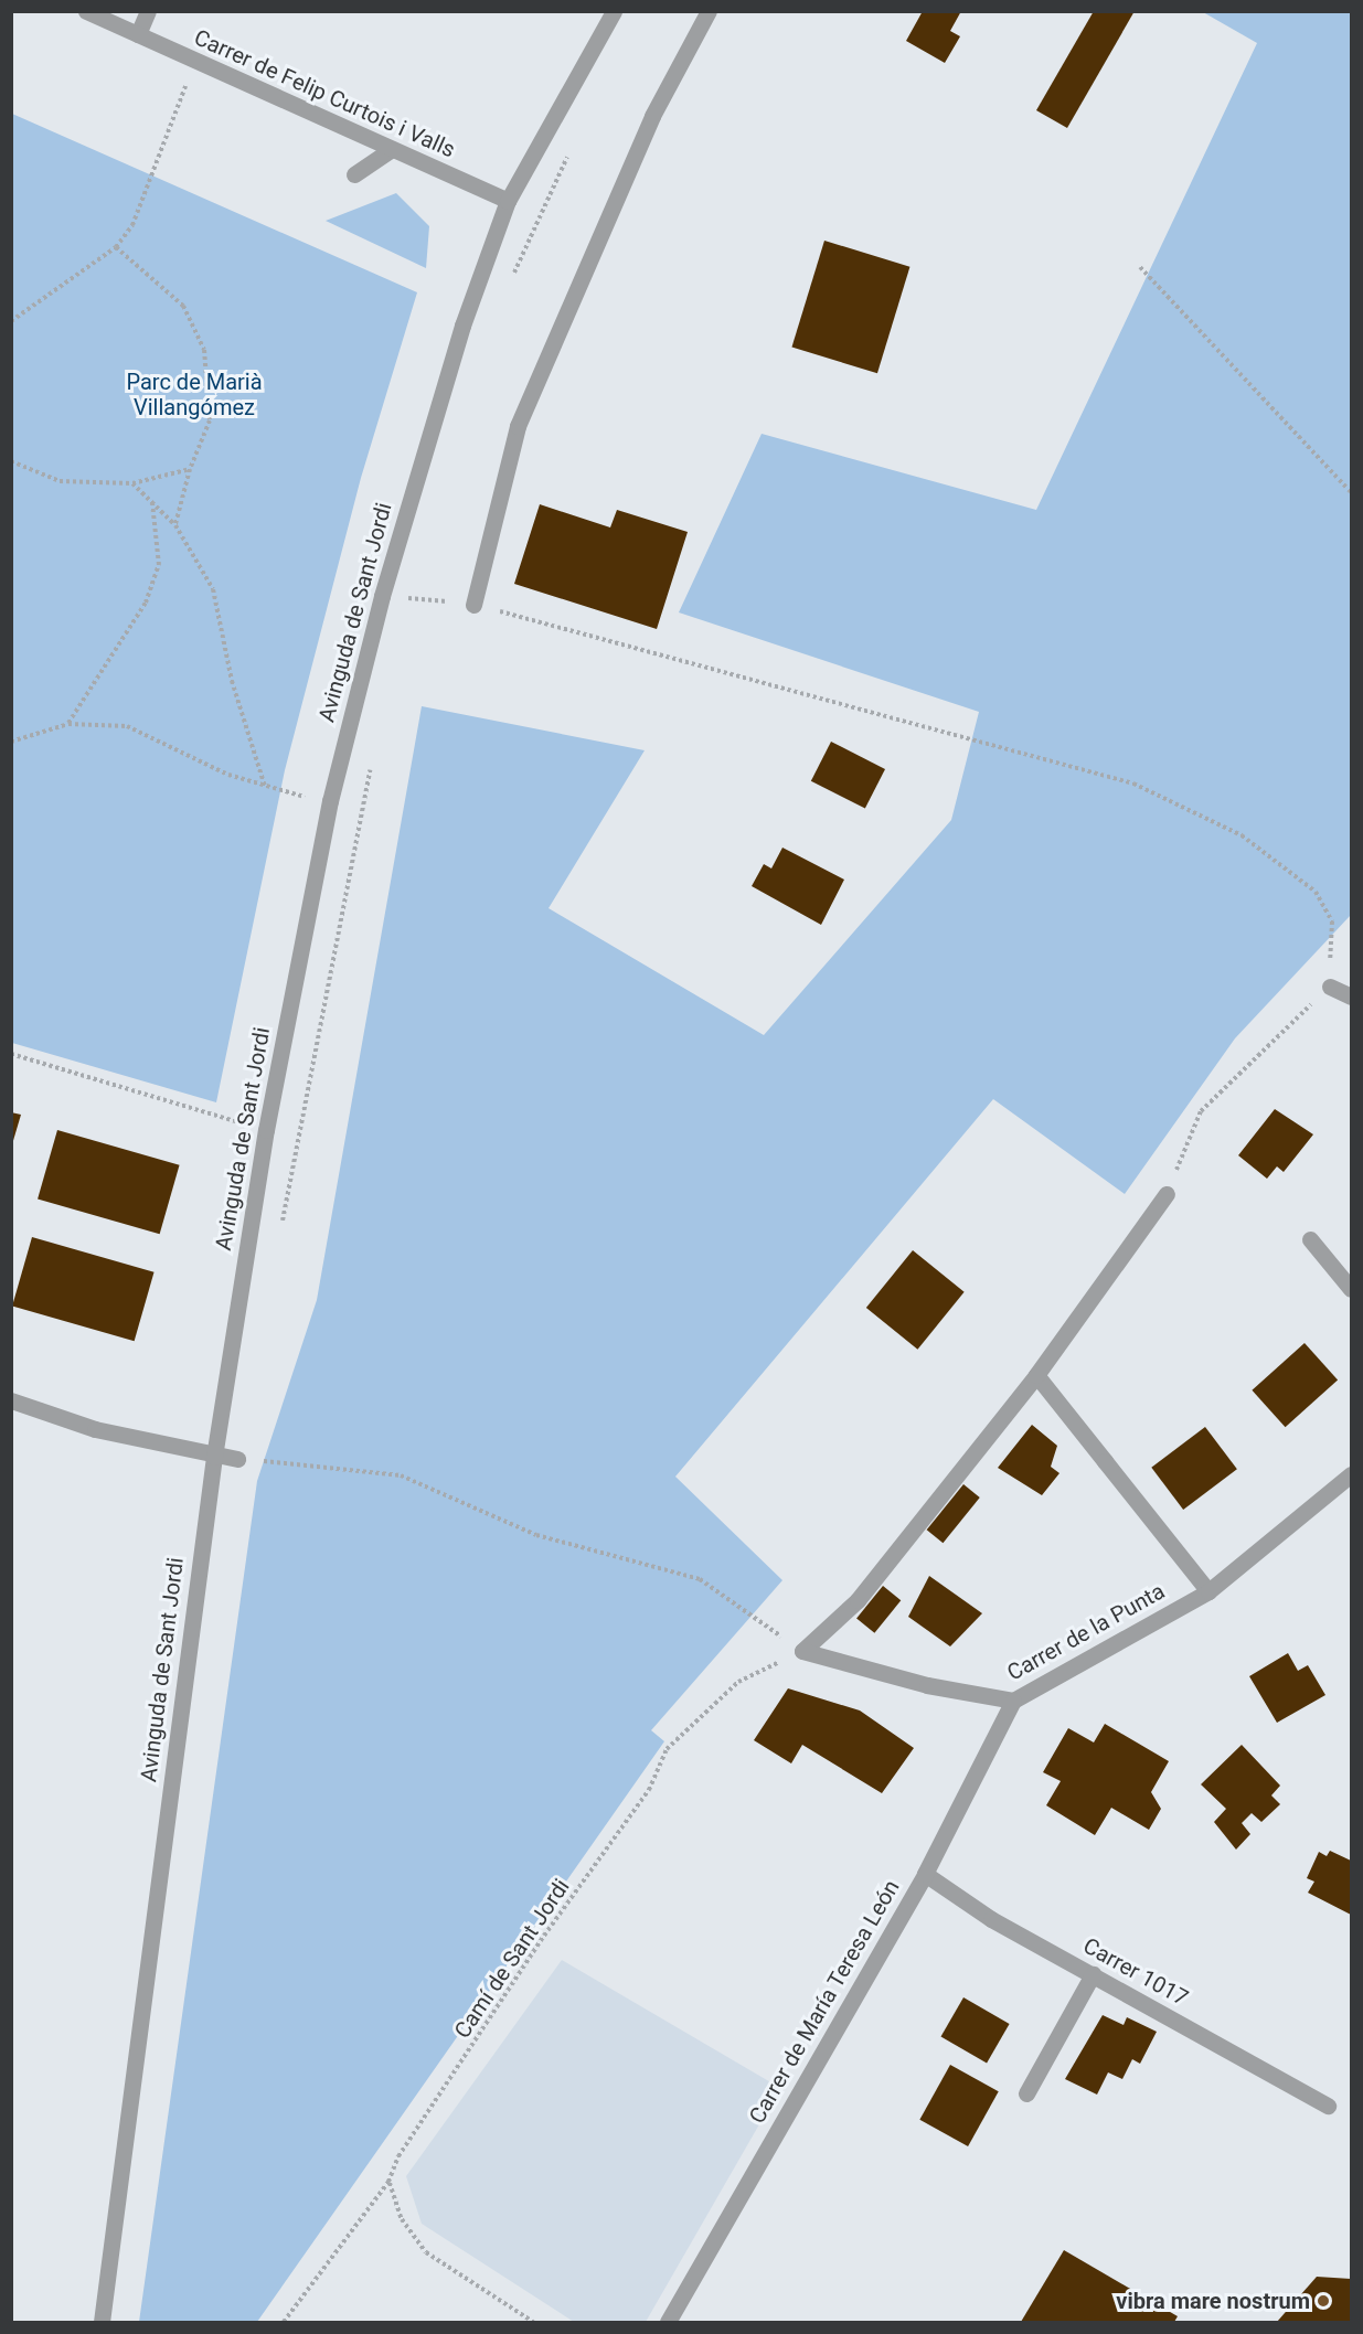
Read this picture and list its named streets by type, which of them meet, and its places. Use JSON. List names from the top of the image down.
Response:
{
  "streets": {
    "street": [
      "Carrer de Felip Curtois i Valls",
      "Avinguda de Sant Jordi",
      "Carrer de la Punta",
      "Carrer 1017",
      "Carrer de María Teresa León"
    ],
    "path": ["Camí de Sant Jordi"]
  },
  "crossings": [
    ["Carrer de Felip Curtois i Valls", "Avinguda de Sant Jordi"],
    ["Carrer de la Punta", "Camí de Sant Jordi"],
    ["Carrer de la Punta", "Carrer de María Teresa León"],
    ["Carrer 1017", "Carrer de María Teresa León"]
  ],
  "parks": ["Parc de Marià Villangómez"],
  "places": ["vibra mare nostrum"]
}
